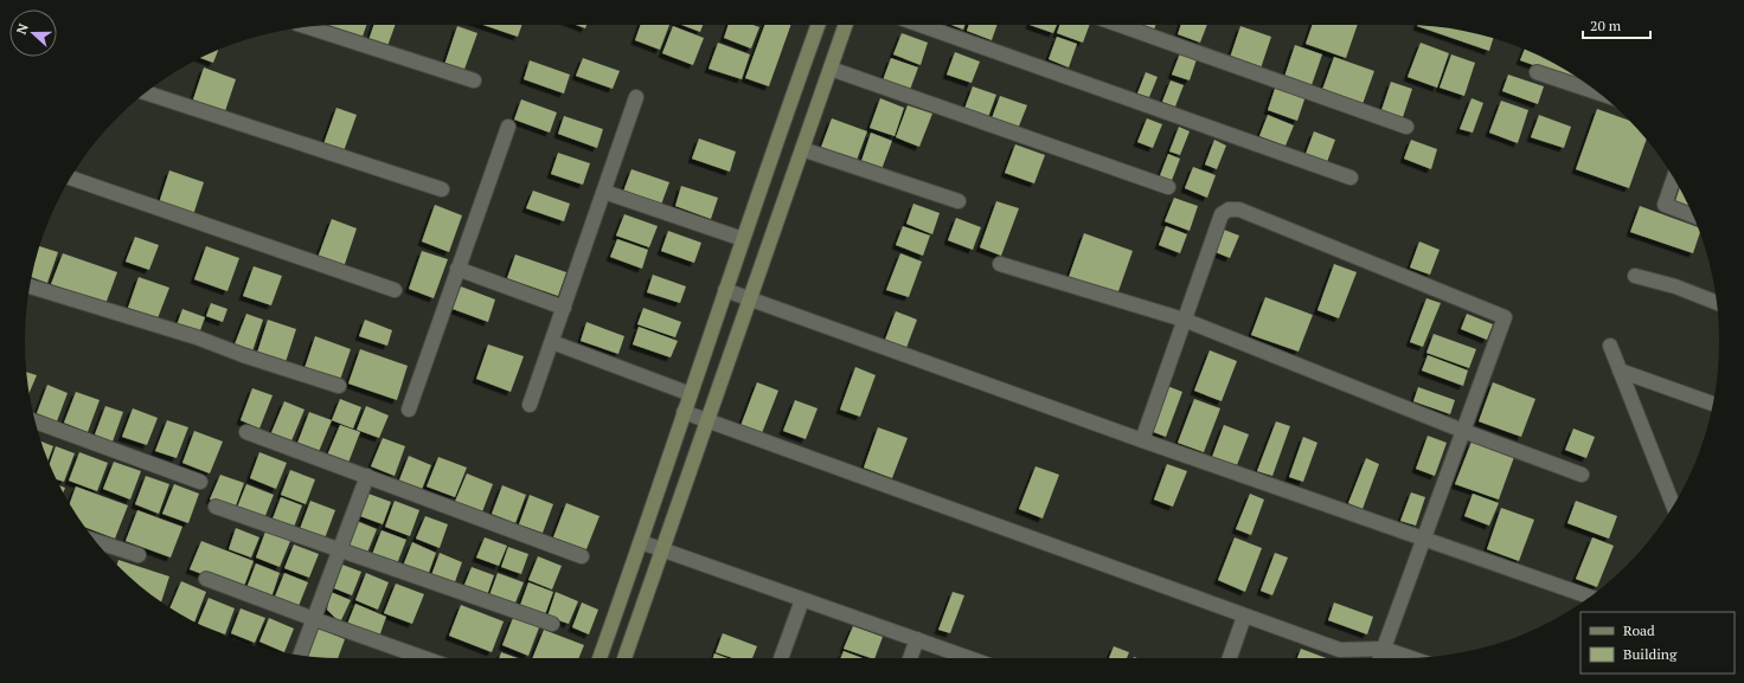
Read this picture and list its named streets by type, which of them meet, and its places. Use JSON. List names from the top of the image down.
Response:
{
  "legend": ["Road", "Building"],
  "scale_bar": "20 m",
  "north": "left"
}
